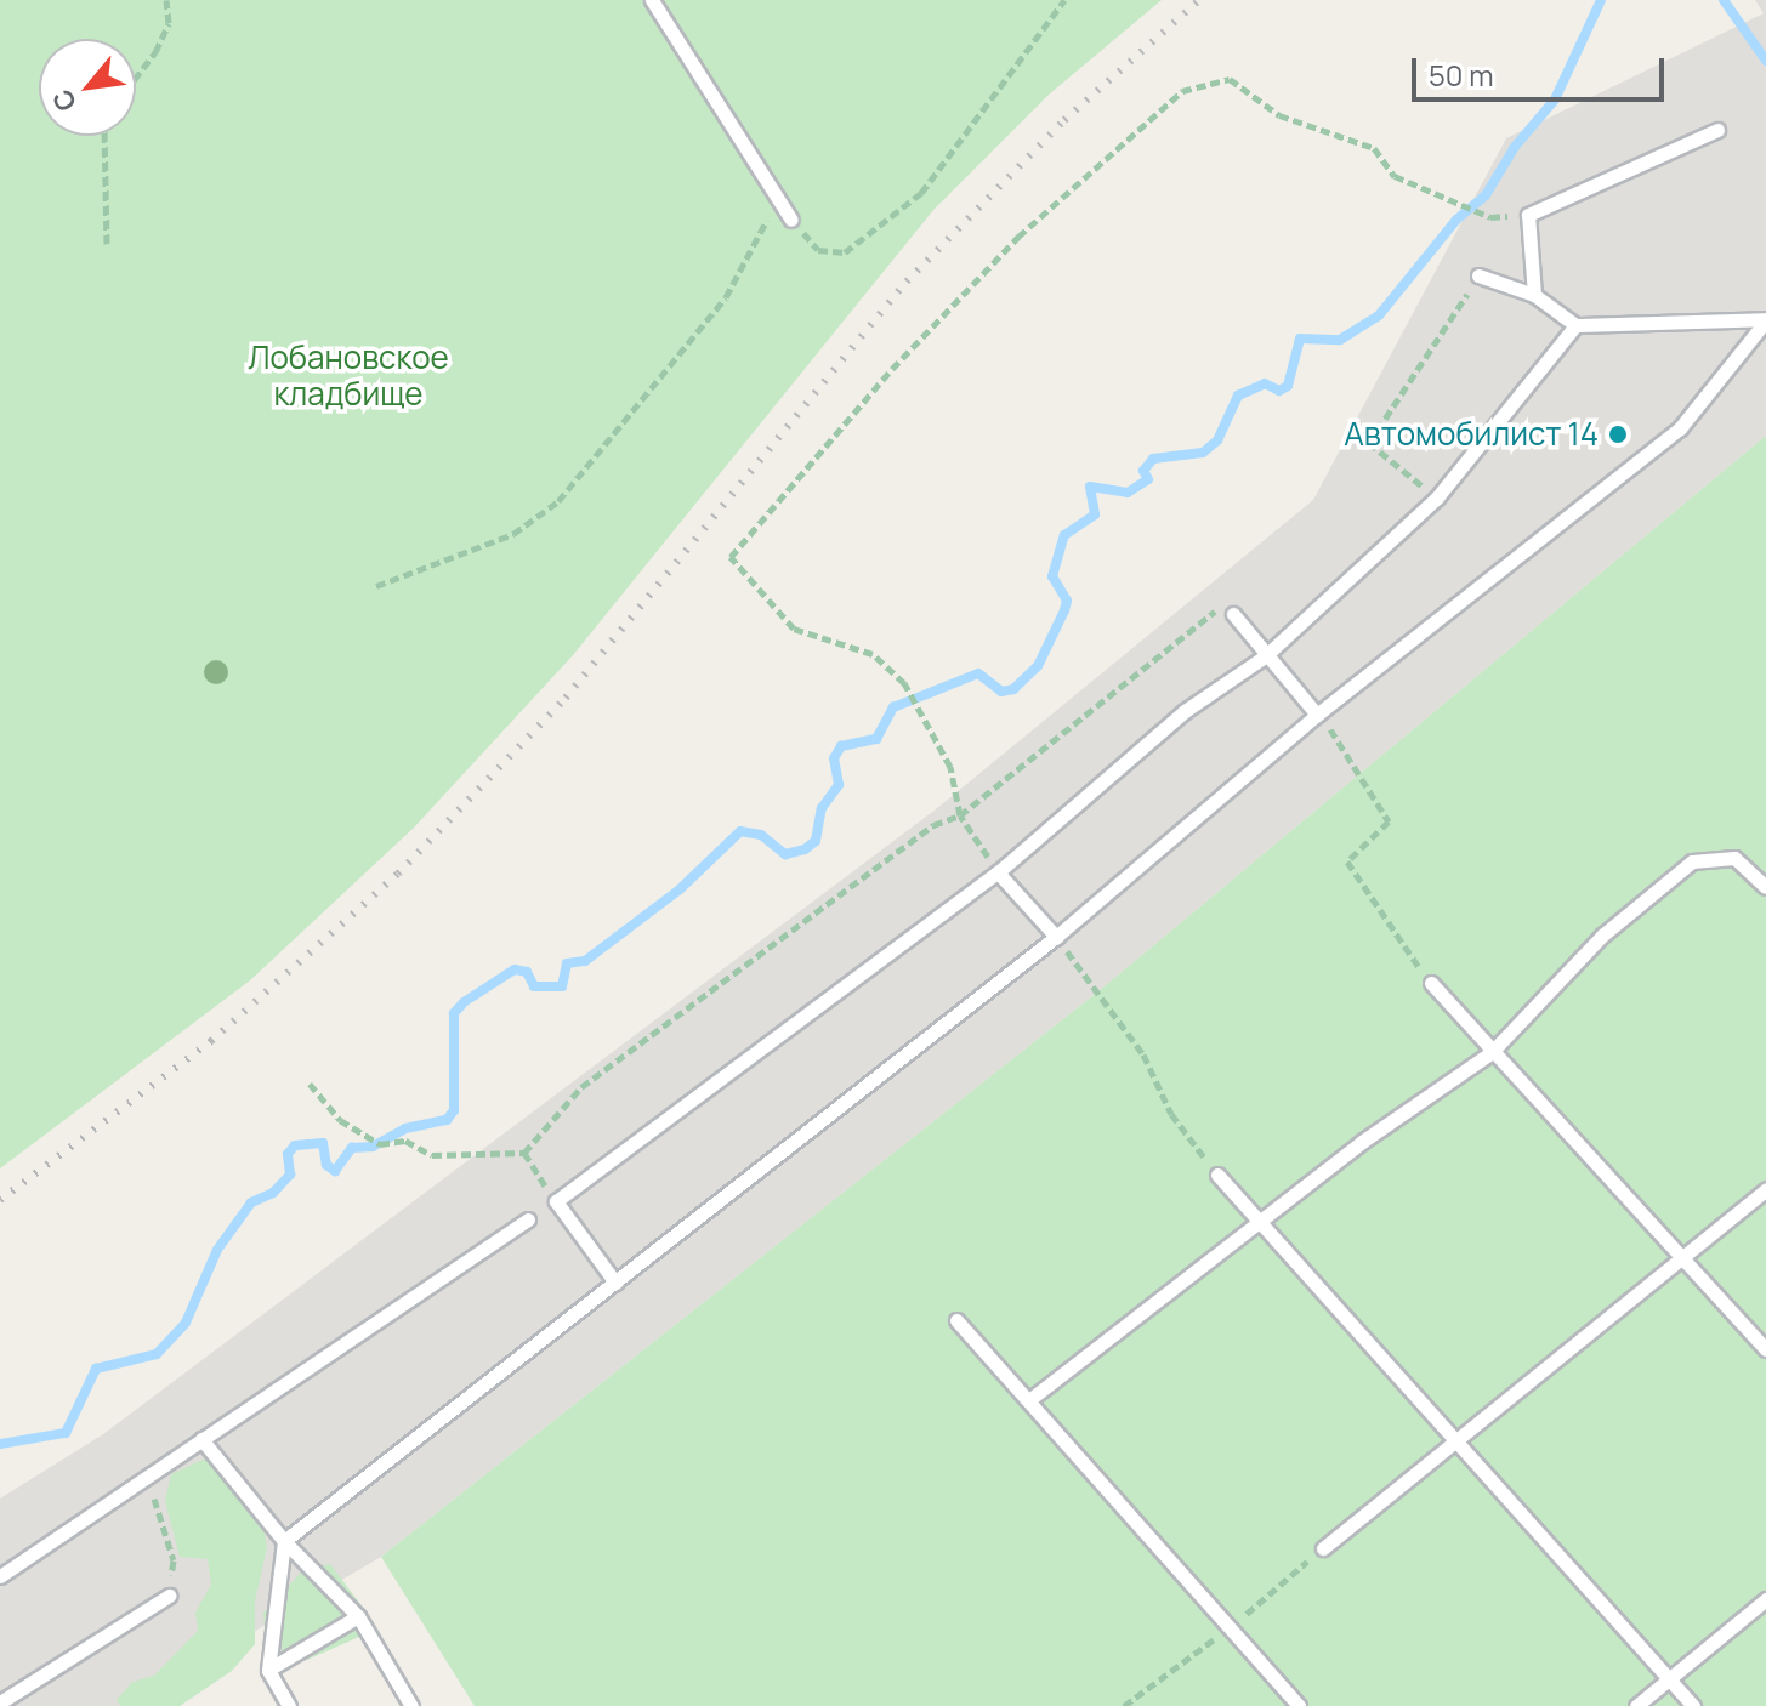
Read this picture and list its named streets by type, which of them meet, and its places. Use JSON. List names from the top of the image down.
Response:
{
  "parks": ["Лобановское кладбище"],
  "places": ["Автомобилист 14"],
  "scale_bar": "50 m",
  "north": "bottom left"
}
